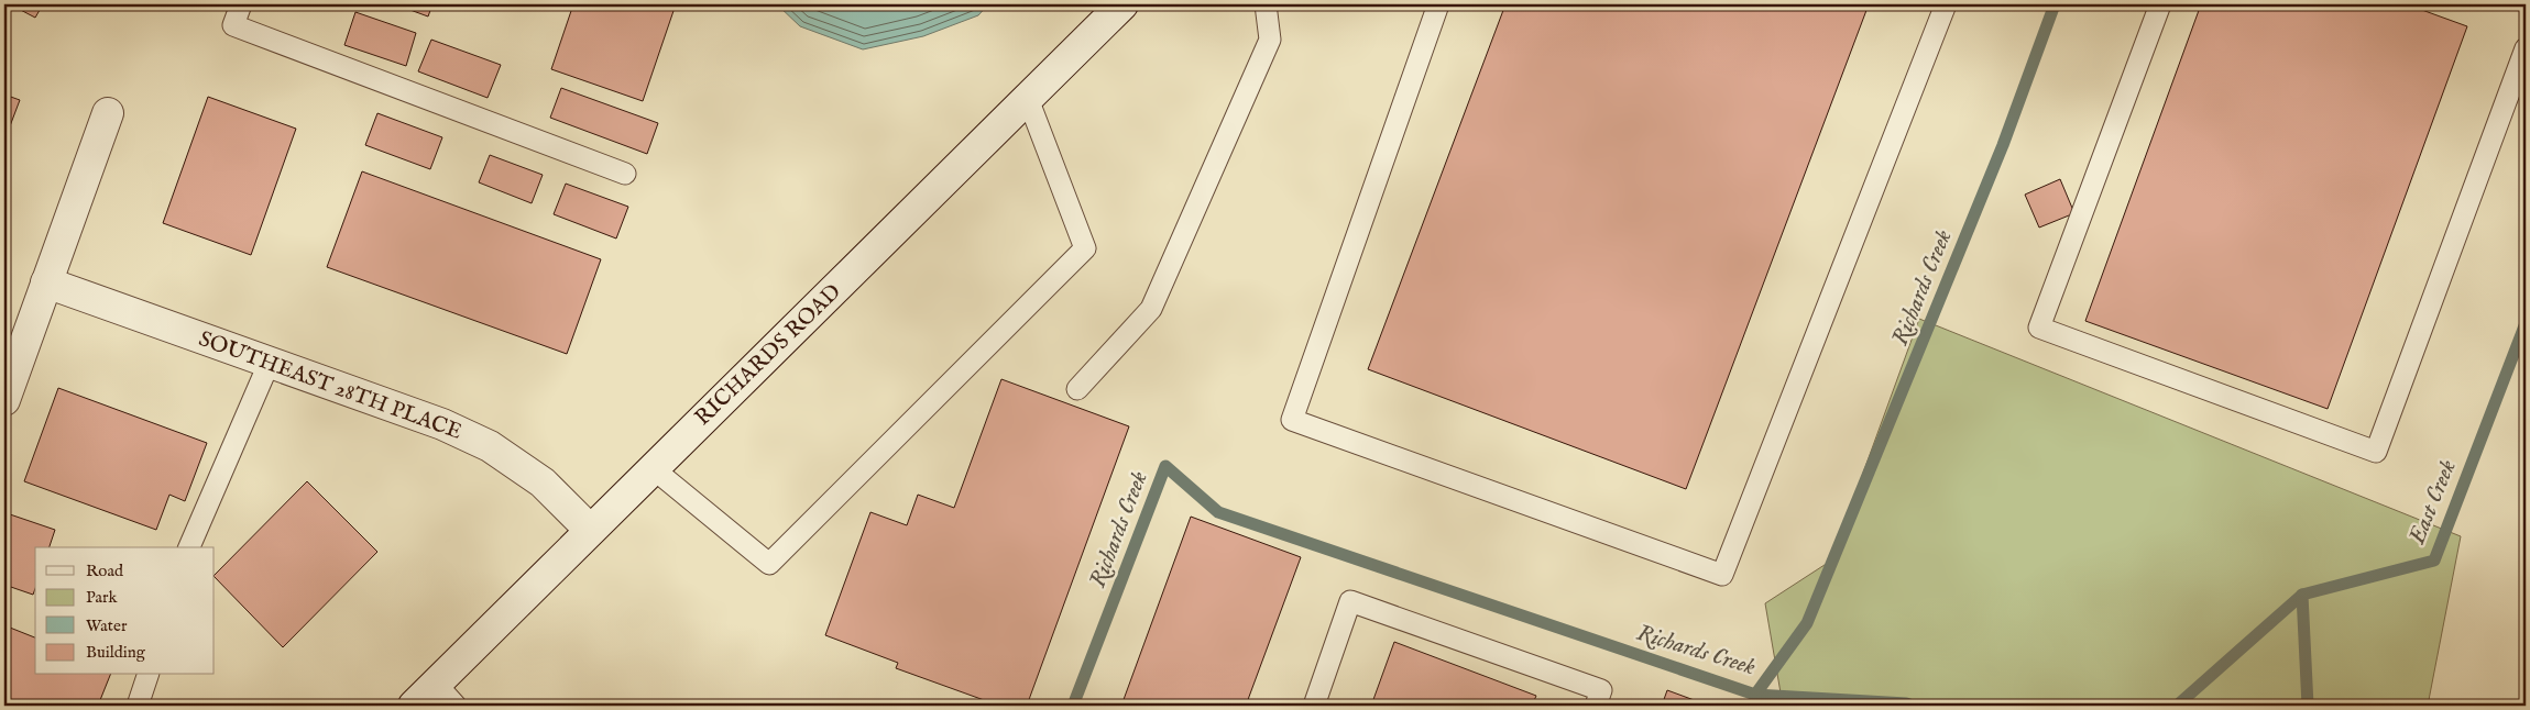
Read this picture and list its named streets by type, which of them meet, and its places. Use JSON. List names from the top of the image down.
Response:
{
  "streets": {
    "main road": ["RICHARDS ROAD", "SOUTHEAST 28TH PLACE"]
  },
  "crossings": [
    ["RICHARDS ROAD", "SOUTHEAST 28TH PLACE"]
  ],
  "water": ["Richards Creek", "East Creek"],
  "legend": [
    "Road",
    "Park",
    "Water",
    "Building"
  ]
}
